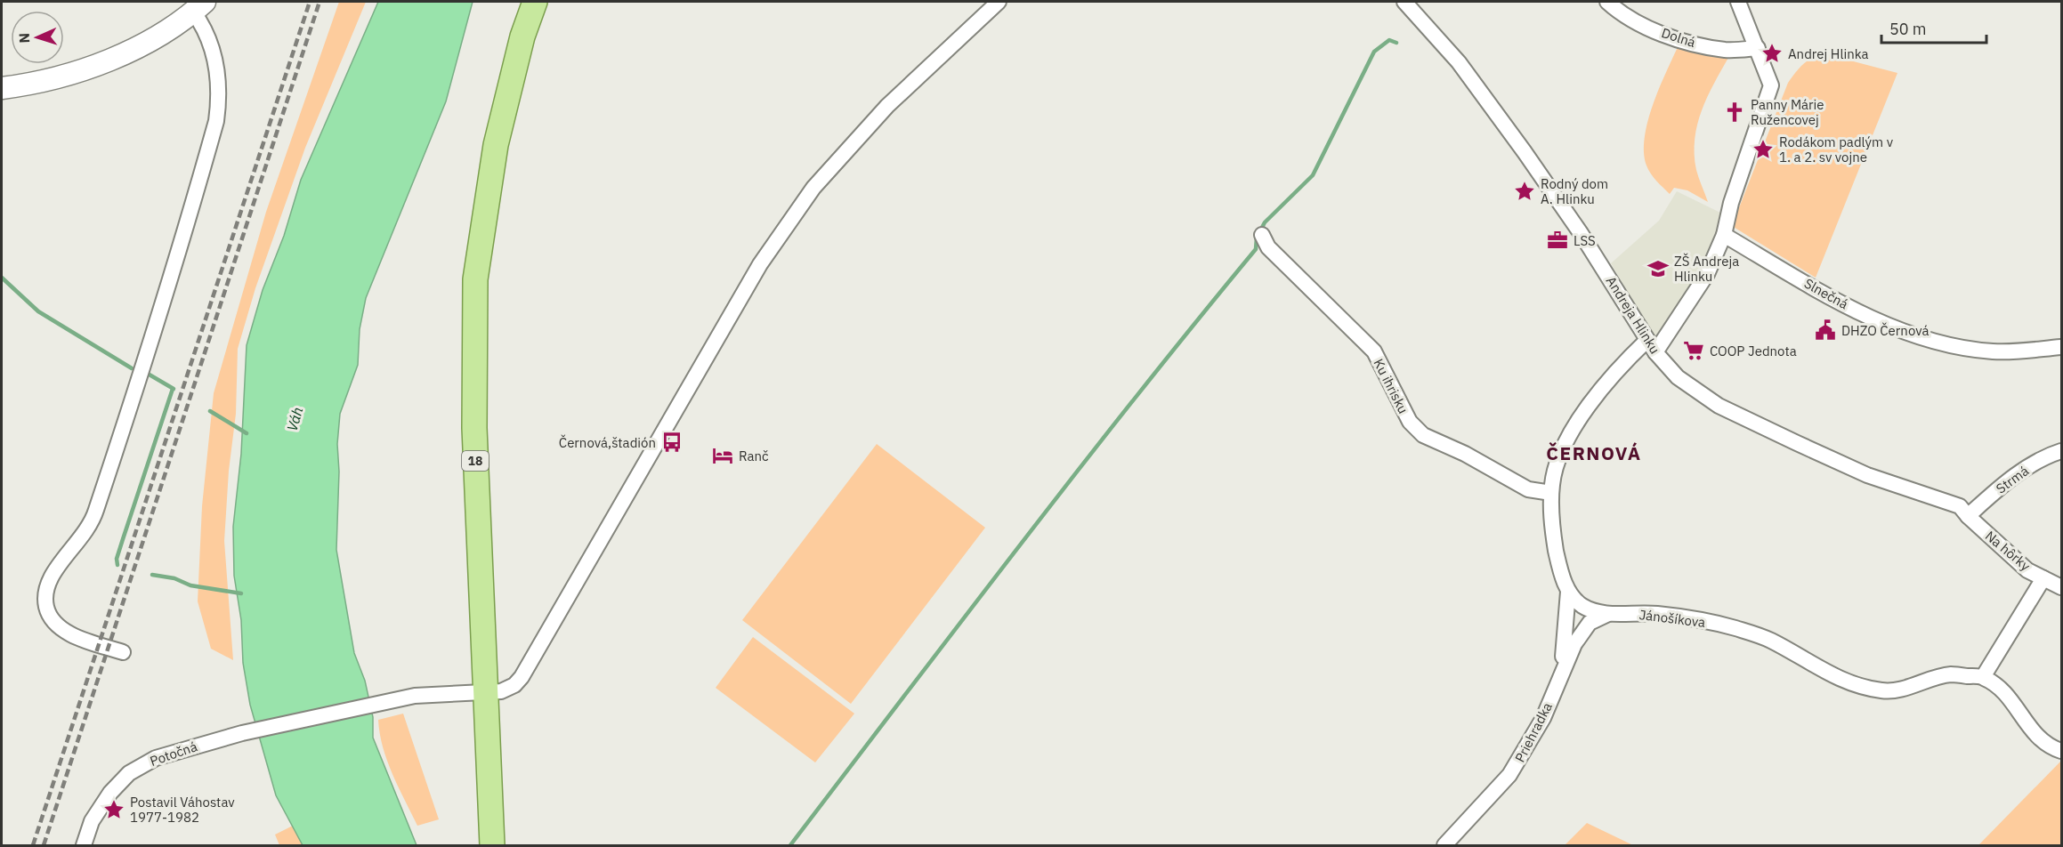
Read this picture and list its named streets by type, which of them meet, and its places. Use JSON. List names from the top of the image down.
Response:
{
  "streets": {
    "main road": ["18"],
    "street": [
      "Dolná",
      "Slnečná",
      "Andreja Hlinku",
      "Ku ihrisku",
      "Strmá",
      "Na hôrky",
      "Jánošíkova",
      "Priehradka",
      "Potočná"
    ]
  },
  "crossings": [
    ["Andreja Hlinku", "Strmá"],
    ["Andreja Hlinku", "Na hôrky"],
    ["18", "Potočná"],
    ["Strmá", "Na hôrky"],
    ["Jánošíkova", "Priehradka"]
  ],
  "districts": ["ČERNOVÁ"],
  "water": ["Váh"],
  "places": {
    "place": [
      "Andrej Hlinka",
      "Rodákom padlým v 1. a 2. sv vojne",
      "Rodný dom A. Hlinku",
      "Postavil Váhostav 1977-1982"
    ],
    "church": ["Panny Márie Ružencovej"],
    "office": ["LSS"],
    "school or university": ["ZŠ Andreja Hlinku"],
    "public building": ["DHZO Černová"],
    "supermarket": ["COOP Jednota"],
    "bus stop": ["Černová,štadión"],
    "hotel": ["Ranč"]
  },
  "scale_bar": "50 m",
  "north": "left"
}
